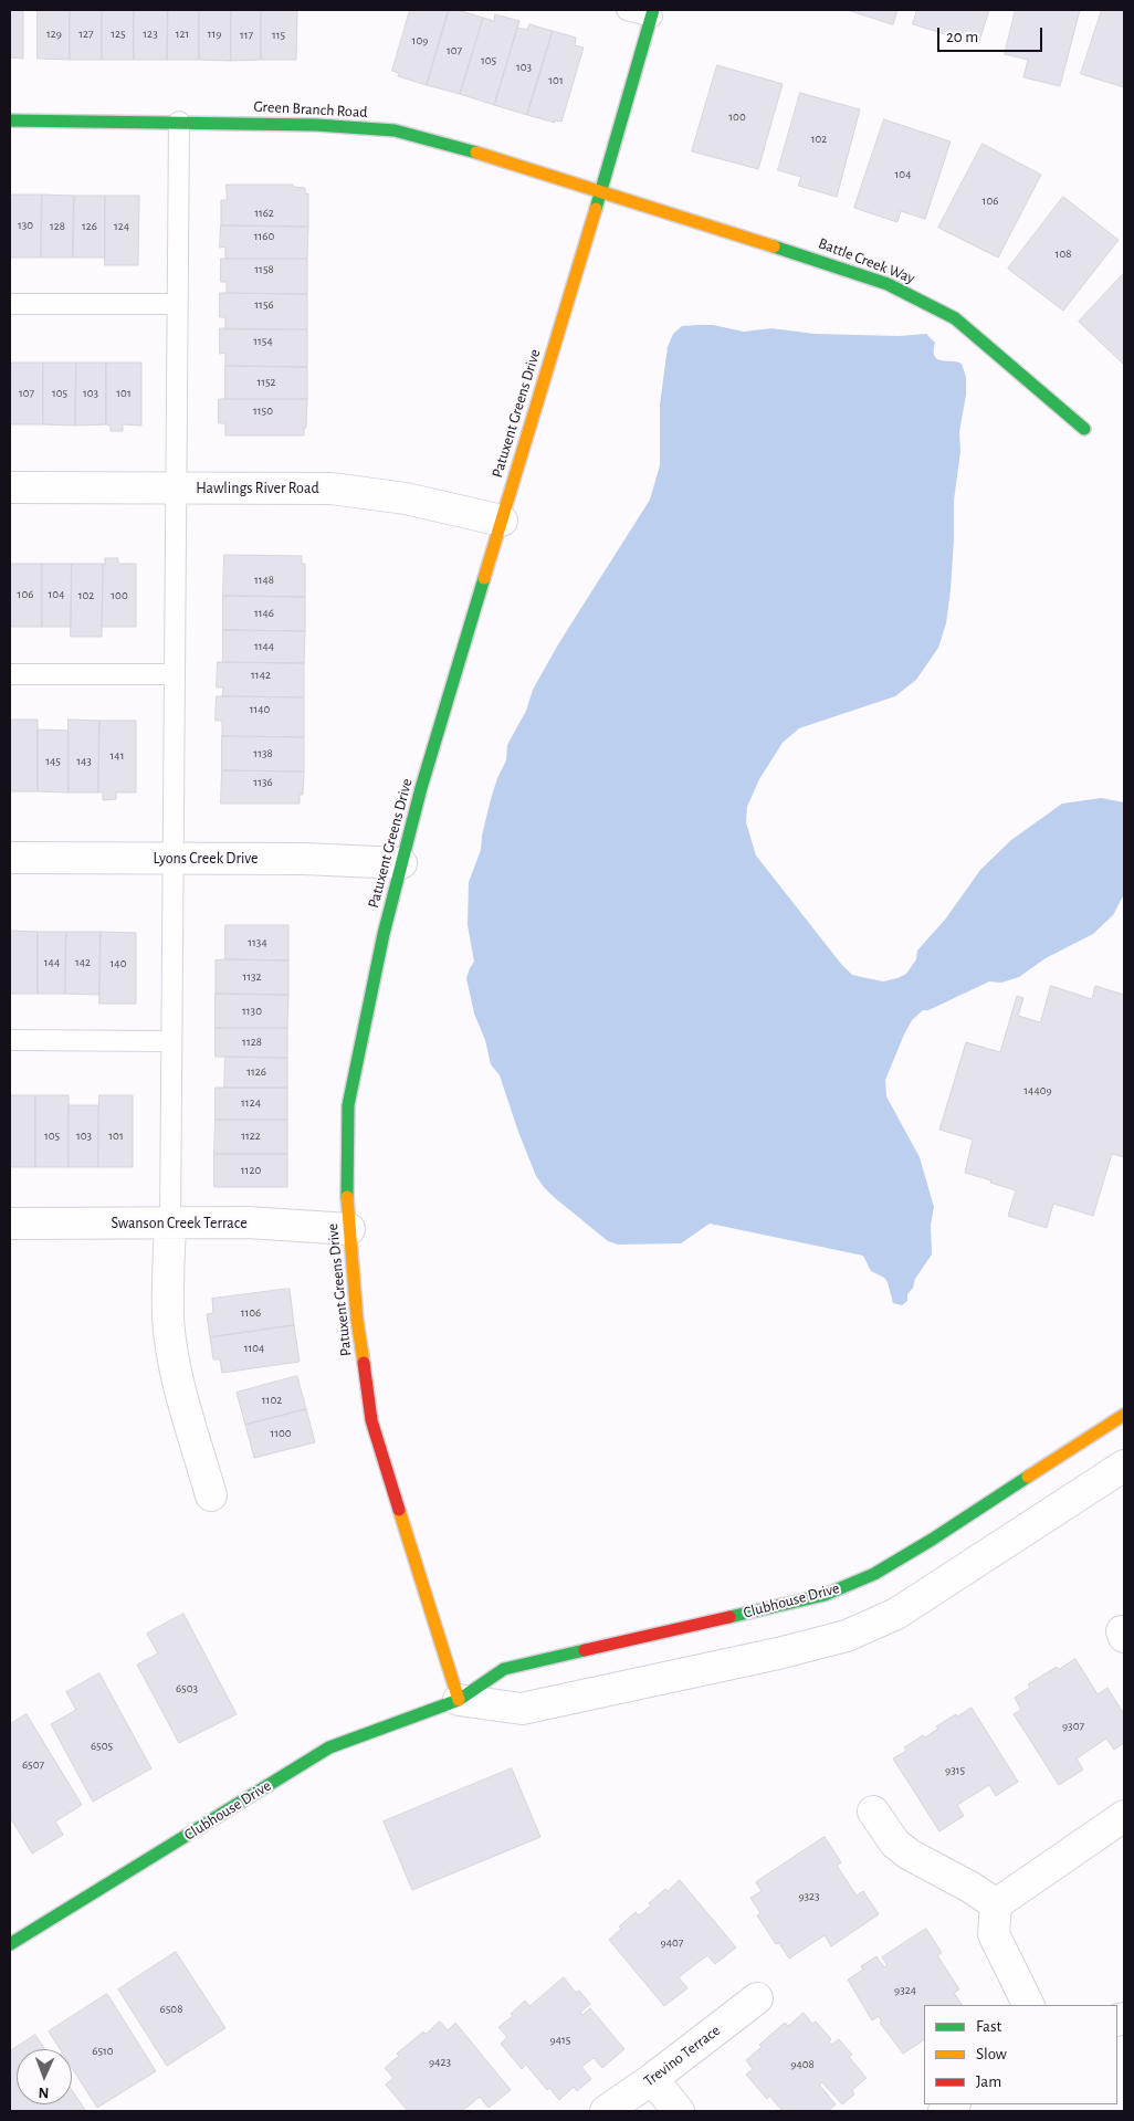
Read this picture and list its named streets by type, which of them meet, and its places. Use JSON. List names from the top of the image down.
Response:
{
  "streets": {
    "street": [
      "Green Branch Road",
      "Battle Creek Way",
      "Patuxent Greens Drive",
      "Hawlings River Road",
      "Lyons Creek Drive",
      "Swanson Creek Terrace",
      "Clubhouse Drive",
      "Trevino Terrace"
    ]
  },
  "crossings": [
    ["Green Branch Road", "Battle Creek Way"],
    ["Green Branch Road", "Patuxent Greens Drive"],
    ["Battle Creek Way", "Patuxent Greens Drive"],
    ["Patuxent Greens Drive", "Hawlings River Road"],
    ["Patuxent Greens Drive", "Lyons Creek Drive"],
    ["Patuxent Greens Drive", "Swanson Creek Terrace"],
    ["Patuxent Greens Drive", "Clubhouse Drive"]
  ],
  "house_numbers": [
    "129",
    "127",
    "125",
    "123",
    "121",
    "119",
    "117",
    "115",
    "109",
    "107",
    "105",
    "103",
    "101",
    "100",
    "102",
    "104",
    "106",
    "1162",
    "130",
    "128",
    "126",
    "124",
    "1160",
    "108",
    "1158",
    "1156",
    "1154",
    "1152",
    "107",
    "105",
    "103",
    "101",
    "1150",
    "1148",
    "106",
    "104",
    "102",
    "100",
    "1146",
    "1144",
    "1142",
    "1140",
    "1138",
    "141",
    "145",
    "143",
    "1136",
    "1134",
    "144",
    "142",
    "140",
    "1132",
    "1130",
    "1128",
    "1126",
    "14409",
    "1124",
    "105",
    "103",
    "101",
    "1122",
    "1120",
    "1106",
    "1104",
    "1102",
    "1100",
    "6503",
    "9307",
    "6505",
    "6507",
    "9315",
    "9323",
    "9407",
    "9324",
    "6508",
    "9415",
    "6510",
    "9423",
    "9408"
  ],
  "legend": ["Fast", "Slow", "Jam"],
  "scale_bar": "20 m",
  "north": "bottom"
}
